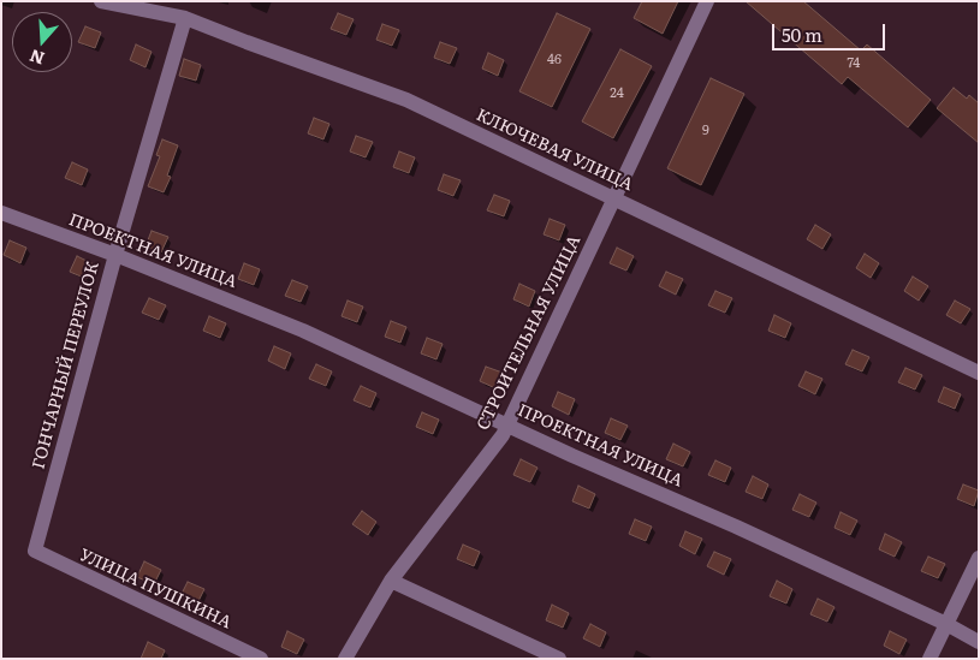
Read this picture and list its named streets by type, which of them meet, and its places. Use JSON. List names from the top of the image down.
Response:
{
  "streets": {
    "street": [
      "КЛЮЧЕВАЯ УЛИЦА",
      "ПРОЕКТНАЯ УЛИЦА",
      "СТРОИТЕЛЬНАЯ УЛИЦА",
      "ГОНЧАРНЫЙ ПЕРЕУЛОК",
      "УЛИЦА ПУШКИНА"
    ]
  },
  "crossings": [
    ["КЛЮЧЕВАЯ УЛИЦА", "СТРОИТЕЛЬНАЯ УЛИЦА"],
    ["КЛЮЧЕВАЯ УЛИЦА", "ГОНЧАРНЫЙ ПЕРЕУЛОК"],
    ["ПРОЕКТНАЯ УЛИЦА", "СТРОИТЕЛЬНАЯ УЛИЦА"],
    ["ПРОЕКТНАЯ УЛИЦА", "ГОНЧАРНЫЙ ПЕРЕУЛОК"],
    ["ГОНЧАРНЫЙ ПЕРЕУЛОК", "УЛИЦА ПУШКИНА"]
  ],
  "house_numbers": [
    "46",
    "74",
    "24",
    "9"
  ],
  "scale_bar": "50 m",
  "north": "bottom"
}
